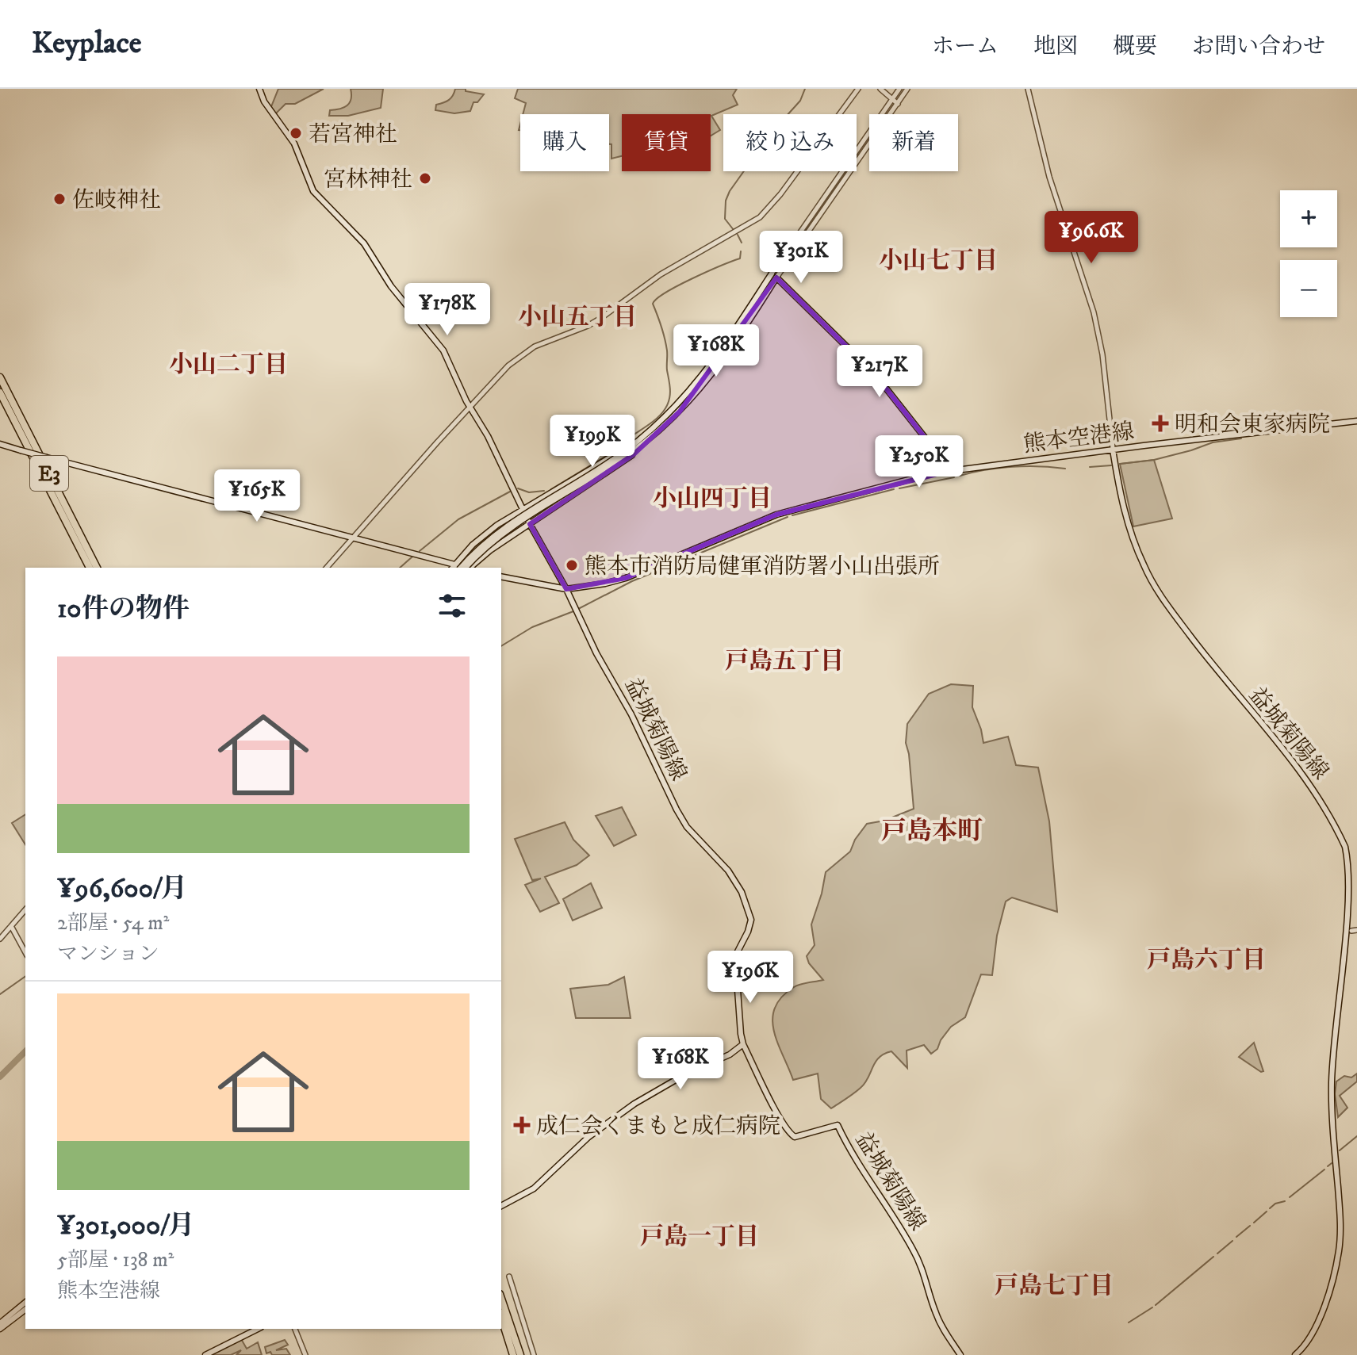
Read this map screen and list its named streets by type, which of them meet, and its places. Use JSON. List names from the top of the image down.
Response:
{
  "streets": {
    "highway": ["E3"],
    "main road": ["熊本空港線", "益城菊陽線"]
  },
  "crossings": [
    ["熊本空港線", "益城菊陽線"]
  ],
  "districts": [
    "小山七丁目",
    "小山五丁目",
    "小山二丁目",
    "小山四丁目",
    "戸島五丁目",
    "戸島本町",
    "戸島六丁目",
    "戸島一丁目",
    "戸島七丁目"
  ],
  "places": {
    "other": [
      "若宮神社",
      "宮林神社",
      "佐岐神社",
      "熊本市消防局健軍消防署小山出張所"
    ],
    "health": ["明和会東家病院", "成仁会くまもと成仁病院"]
  },
  "page": {
    "header": "Keyplace",
    "nav": [
      "ホーム",
      "地図",
      "概要",
      "お問い合わせ"
    ],
    "chip": [
      "購入",
      "賃貸",
      "絞り込み",
      "新着"
    ],
    "map_buttons": ["+", "−"],
    "price": [
      "¥96.6K",
      "¥301K",
      "¥178K",
      "¥168K",
      "¥217K",
      "¥199K",
      "¥250K",
      "¥165K",
      "¥196K",
      "¥168K"
    ],
    "heading": "10件の物件",
    "list": [
      {
        "name": "¥96,600/月",
        "note": "2部屋 · 54 m² · マンション"
      },
      {
        "name": "¥301,000/月",
        "note": "5部屋 · 138 m² · 熊本空港線"
      }
    ]
  }
}
